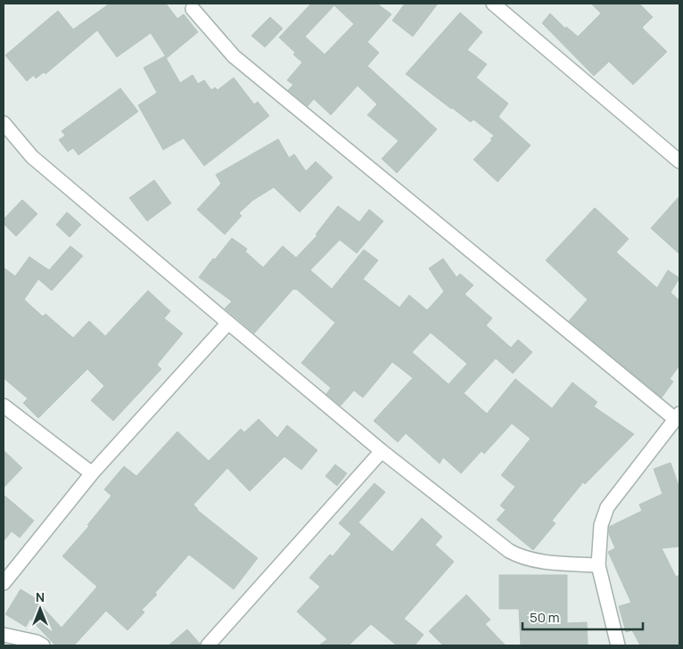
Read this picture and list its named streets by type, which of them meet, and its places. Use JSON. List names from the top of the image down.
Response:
{
  "scale_bar": "50 m",
  "north": "top"
}
